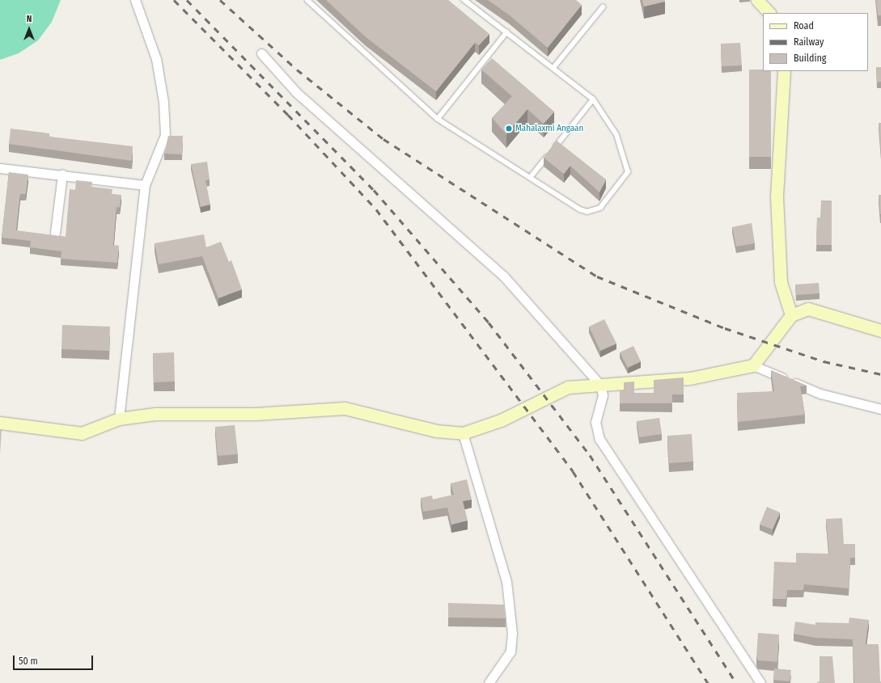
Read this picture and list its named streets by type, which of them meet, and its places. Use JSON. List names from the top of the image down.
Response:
{
  "places": ["Mahalaxmi Angaan"],
  "legend": ["Road", "Railway", "Building"],
  "scale_bar": "50 m",
  "north": "top"
}
